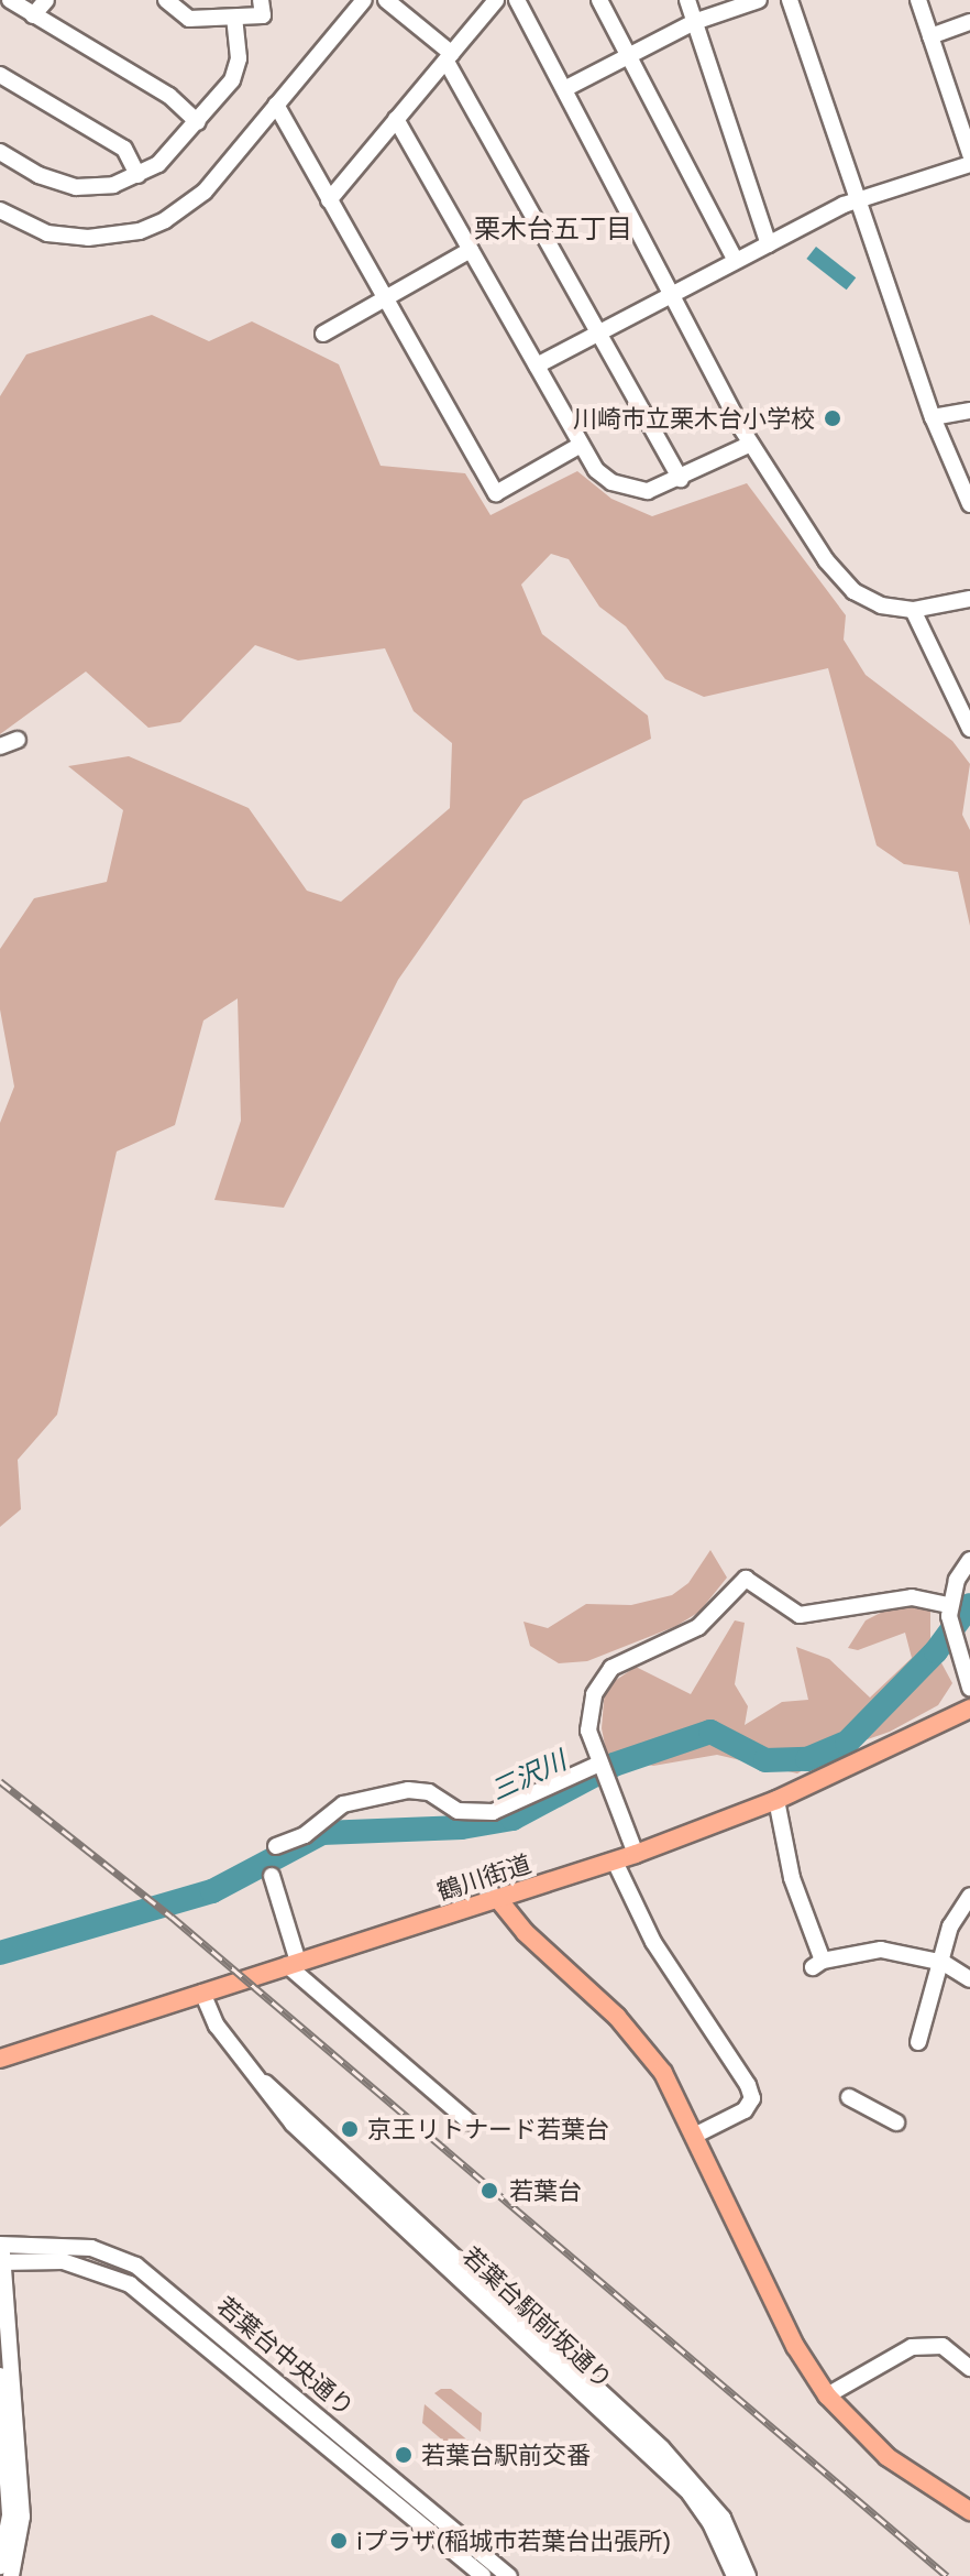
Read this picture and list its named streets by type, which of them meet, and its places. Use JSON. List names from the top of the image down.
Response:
{
  "streets": {
    "main road": ["鶴川街道"],
    "street": ["若葉台駅前坂通り", "若葉台中央通り"]
  },
  "districts": ["栗木台五丁目"],
  "water": ["三沢川"],
  "places": [
    "川崎市立栗木台小学校",
    "京王リトナード若葉台",
    "若葉台",
    "若葉台駅前交番",
    "iプラザ(稲城市若葉台出張所)"
  ]
}
